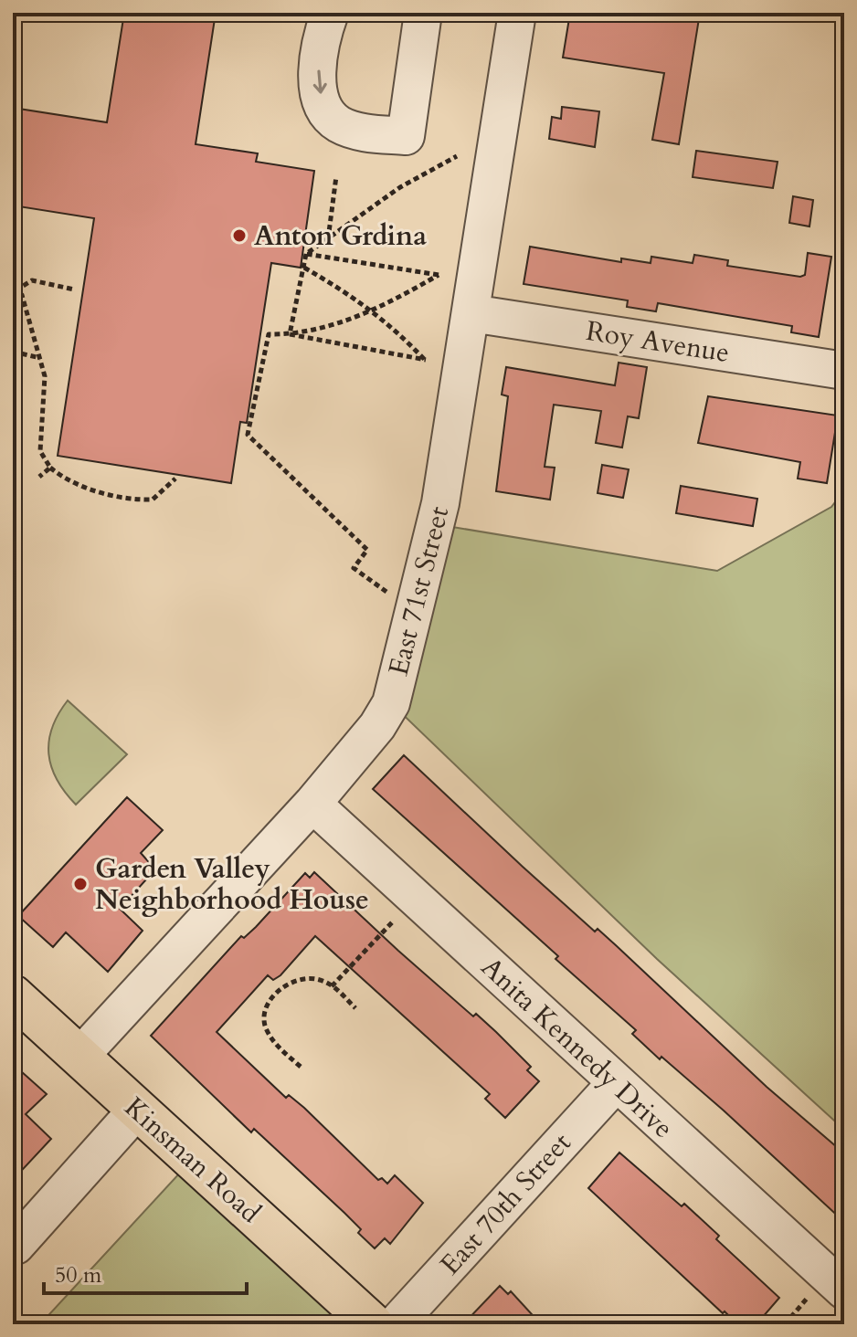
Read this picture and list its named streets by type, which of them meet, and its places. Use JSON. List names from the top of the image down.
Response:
{
  "streets": {
    "main road": ["Kinsman Road"],
    "street": [
      "Roy Avenue",
      "East 71st Street",
      "Anita Kennedy Drive",
      "East 70th Street"
    ]
  },
  "crossings": [
    ["Roy Avenue", "East 71st Street"],
    ["East 71st Street", "Anita Kennedy Drive"],
    ["East 71st Street", "Kinsman Road"],
    ["Anita Kennedy Drive", "East 70th Street"]
  ],
  "places": ["Anton Grdina", "Garden Valley Neighborhood House"],
  "scale_bar": "50 m"
}
